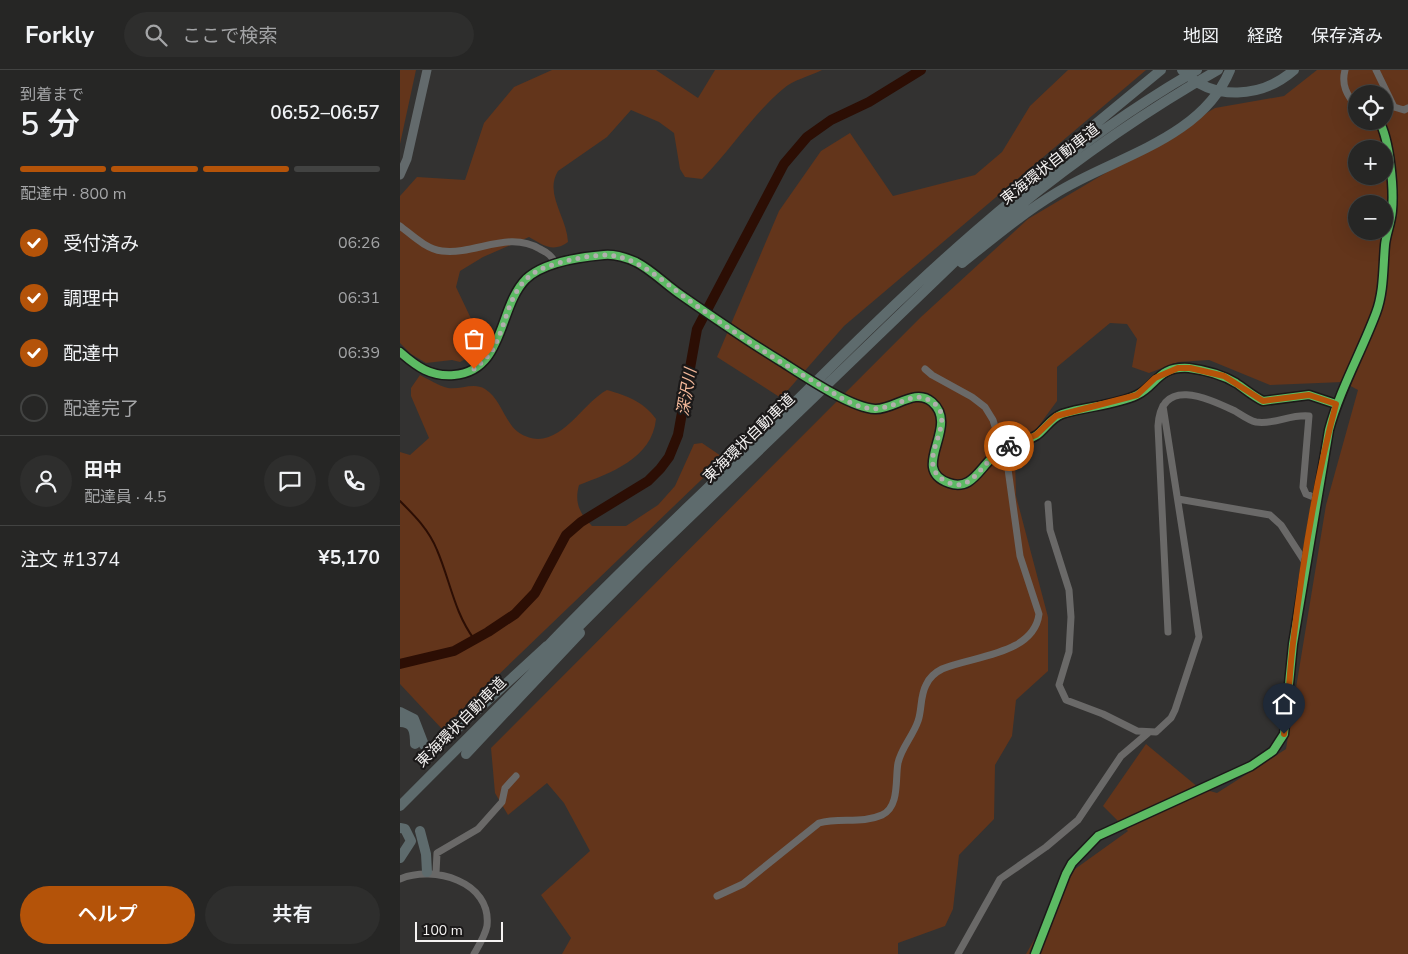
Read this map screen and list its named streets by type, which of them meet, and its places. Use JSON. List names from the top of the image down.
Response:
{
  "streets": {
    "highway": ["東海環状自動車道"]
  },
  "water": ["深沢川"],
  "scale_bar": "100 m",
  "page": {
    "header": "Forkly",
    "search": "ここで検索",
    "nav": ["地図", "経路", "保存済み"],
    "heading": ["5 分", "到着まで", "06:52–06:57"],
    "panel": [
      "田中",
      "配達員 · 4.5",
      "注文 #1374",
      "¥5,170"
    ],
    "map_buttons": ["+", "−"],
    "bar": "配達中 · 800 m",
    "list": [
      ["受付済み", "06:26"],
      ["調理中", "06:31"],
      ["配達中", "06:39"],
      "配達完了"
    ],
    "buttons": ["ヘルプ", "共有"],
    "scale": "100 m"
  }
}
